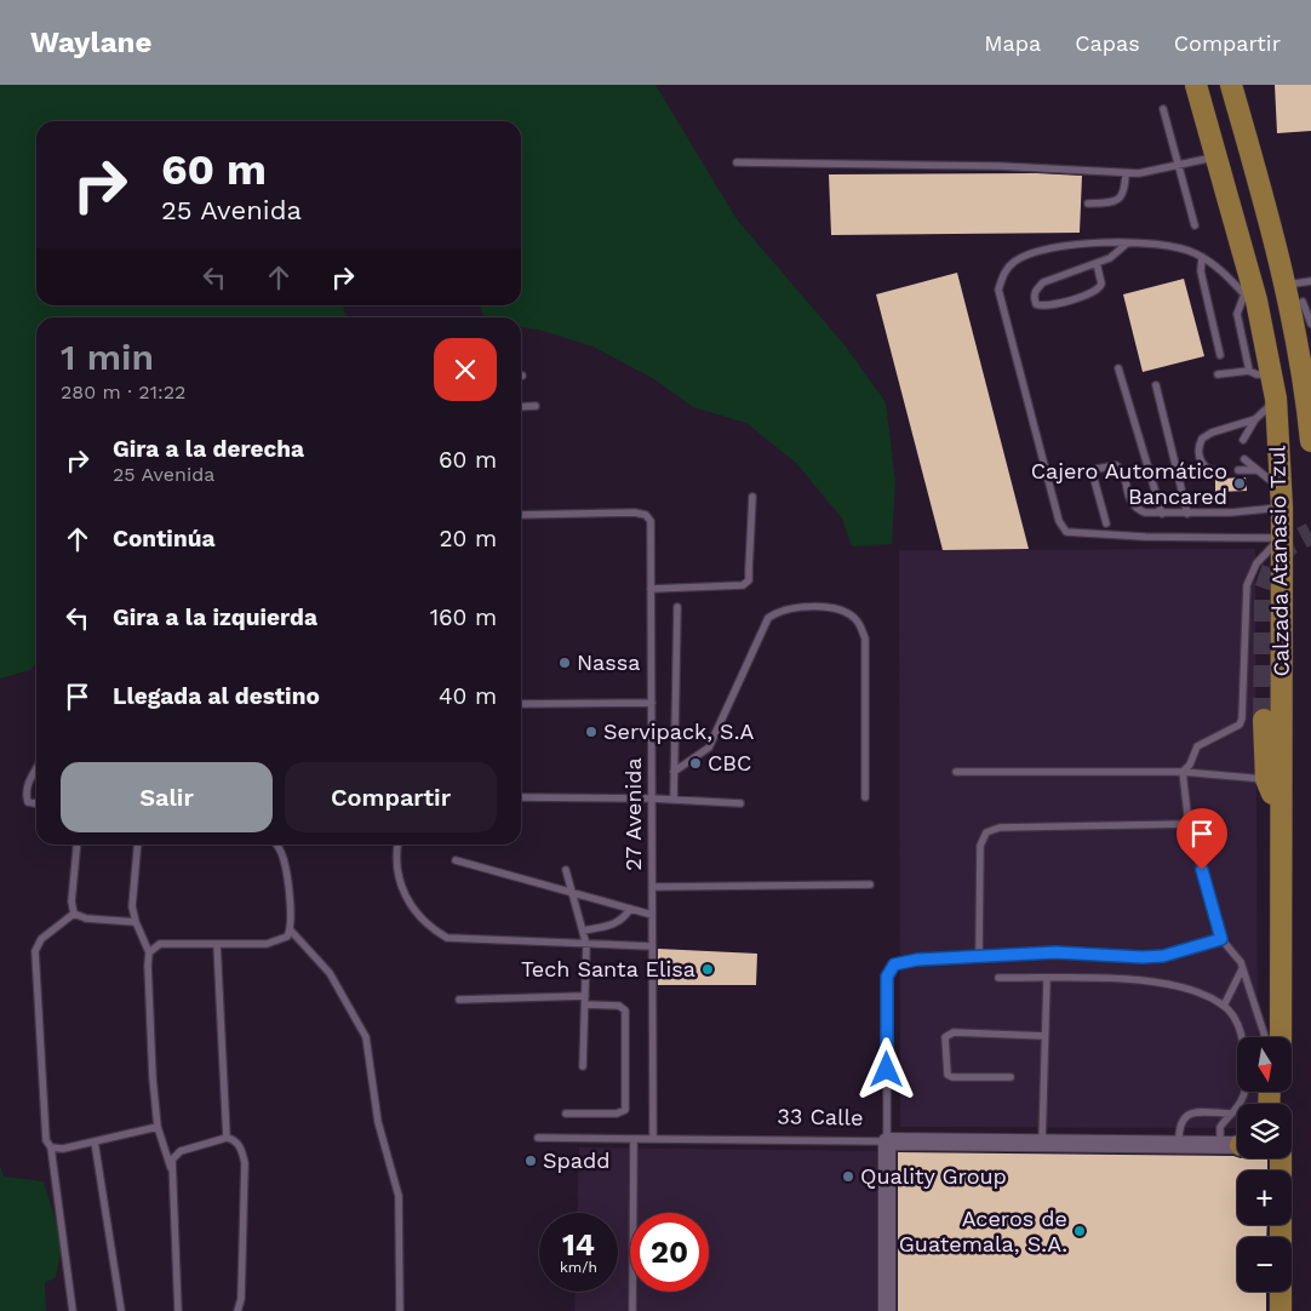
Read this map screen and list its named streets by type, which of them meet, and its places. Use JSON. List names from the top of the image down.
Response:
{
  "streets": {
    "main road": ["Calzada Atanasio Tzul"],
    "street": ["33 Calle"],
    "lane": ["27 Avenida"]
  },
  "crossings": [
    ["27 Avenida", "33 Calle"]
  ],
  "places": [
    "Cajero Automático Bancared",
    "Nassa",
    "Servipack, S.A",
    "CBC",
    "Tech Santa Elisa",
    "Spadd",
    "Quality Group",
    "Aceros de Guatemala, S.A."
  ],
  "north": "bottom",
  "page": {
    "header": "Waylane",
    "nav": ["Mapa", "Capas", "Compartir"],
    "turn": ["60 m", "25 Avenida"],
    "heading": ["1 min", "280 m · 21:22"],
    "list": [
      {
        "name": "Gira a la derecha",
        "note": "25 Avenida",
        "value": "60 m"
      },
      {
        "name": "Continúa",
        "value": "20 m"
      },
      {
        "name": "Gira a la izquierda",
        "value": "160 m"
      },
      {
        "name": "Llegada al destino",
        "value": "40 m"
      }
    ],
    "buttons": ["Salir", "Compartir"],
    "map_buttons": ["+", "−"],
    "speed": "14 km/h",
    "limit": "20"
  }
}
